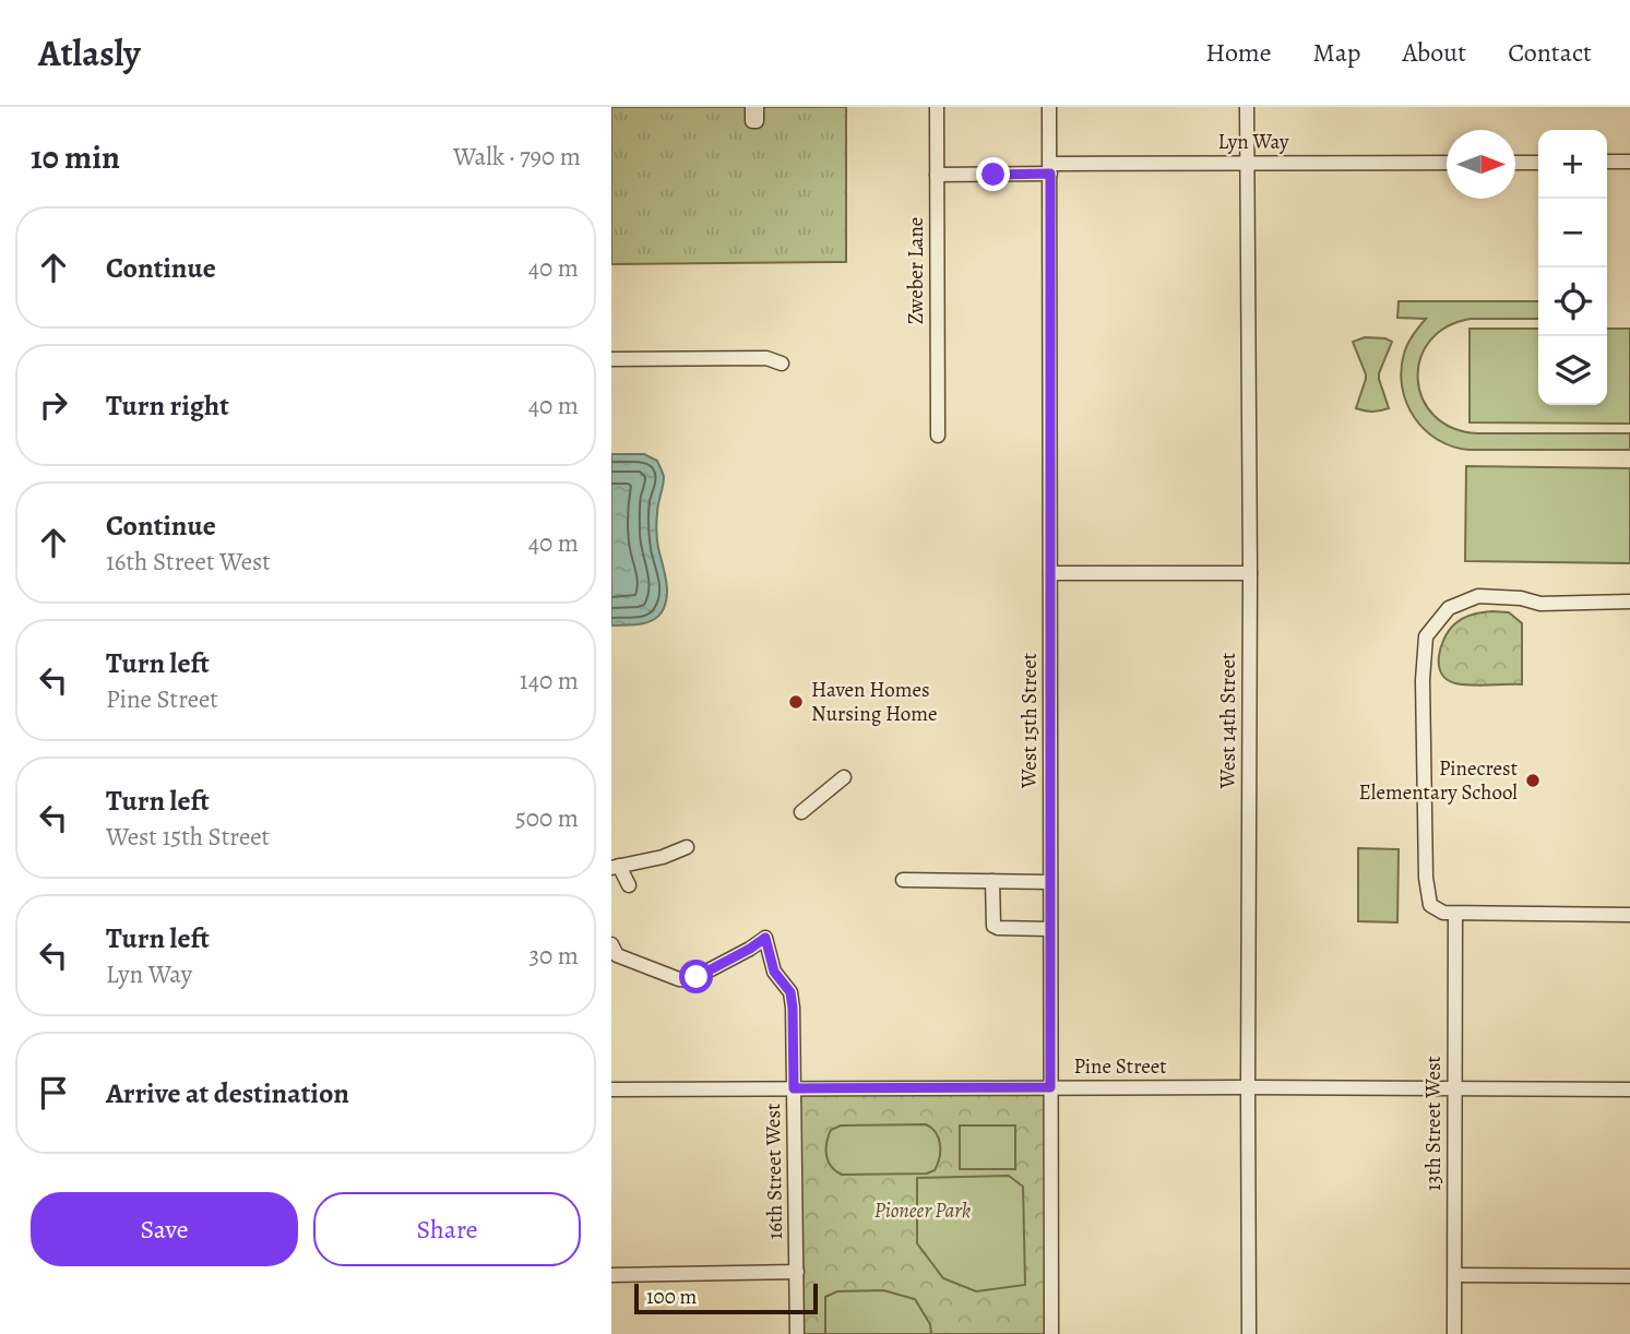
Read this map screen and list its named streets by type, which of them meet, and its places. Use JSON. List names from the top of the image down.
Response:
{
  "streets": {
    "street": [
      "Lyn Way",
      "Zweber Lane",
      "West 15th Street",
      "West 14th Street",
      "Pine Street",
      "13th Street West",
      "16th Street West"
    ]
  },
  "crossings": [
    ["Lyn Way", "Zweber Lane"],
    ["Lyn Way", "West 15th Street"],
    ["Lyn Way", "West 14th Street"],
    ["West 15th Street", "Pine Street"],
    ["West 14th Street", "Pine Street"],
    ["Pine Street", "13th Street West"],
    ["Pine Street", "16th Street West"]
  ],
  "parks": ["Pioneer Park"],
  "places": ["Haven Homes Nursing Home", "Pinecrest Elementary School"],
  "scale_bar": "100 m",
  "north": "right",
  "page": {
    "header": "Atlasly",
    "nav": [
      "Home",
      "Map",
      "About",
      "Contact"
    ],
    "heading": ["10 min", "Walk · 790 m"],
    "map_buttons": ["+", "−"],
    "list": [
      ["Continue", "40 m"],
      ["Turn right", "40 m"],
      ["Continue", "16th Street West", "40 m"],
      ["Turn left", "Pine Street", "140 m"],
      ["Turn left", "West 15th Street", "500 m"],
      ["Turn left", "Lyn Way", "30 m"],
      "Arrive at destination"
    ],
    "buttons": ["Save", "Share"],
    "scale": "100 m"
  }
}
